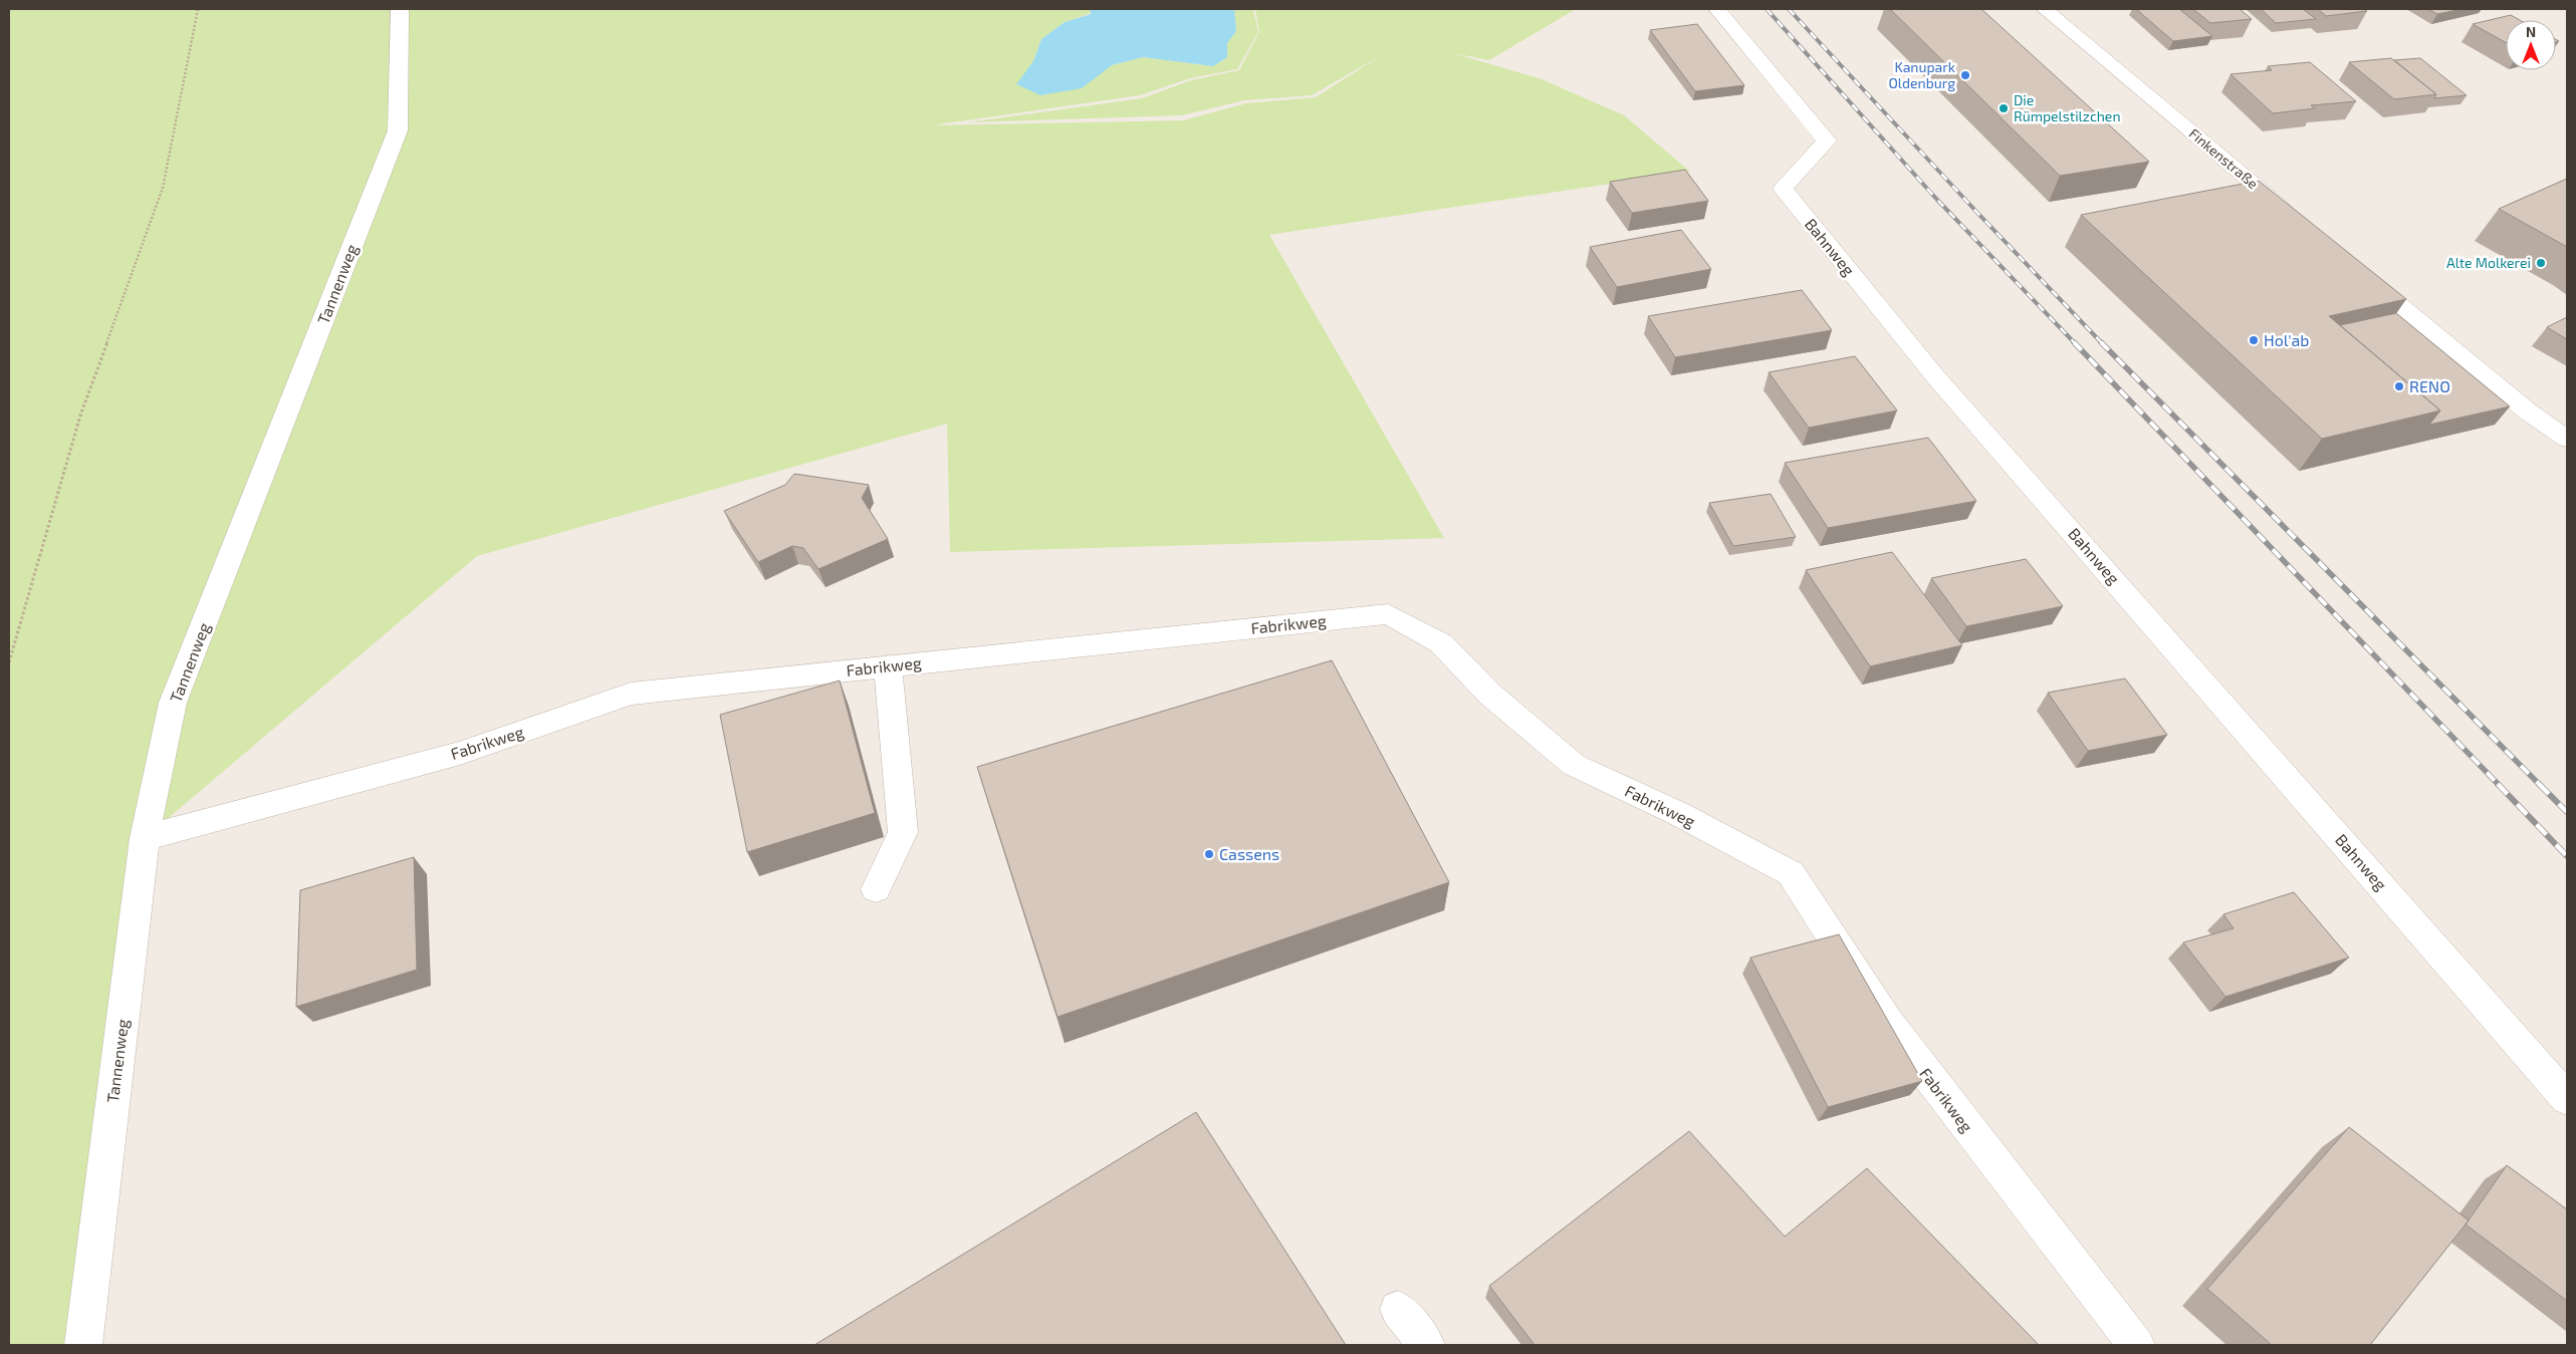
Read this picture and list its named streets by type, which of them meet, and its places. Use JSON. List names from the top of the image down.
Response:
{
  "streets": {
    "street": [
      "Finkenstraße",
      "Bahnweg",
      "Tannenweg",
      "Fabrikweg"
    ]
  },
  "crossings": [
    ["Tannenweg", "Fabrikweg"]
  ],
  "places": [
    "Kanupark Oldenburg",
    "Die Rümpelstilzchen",
    "Alte Molkerei",
    "Hol'ab",
    "RENO",
    "Cassens"
  ],
  "north": "top"
}
